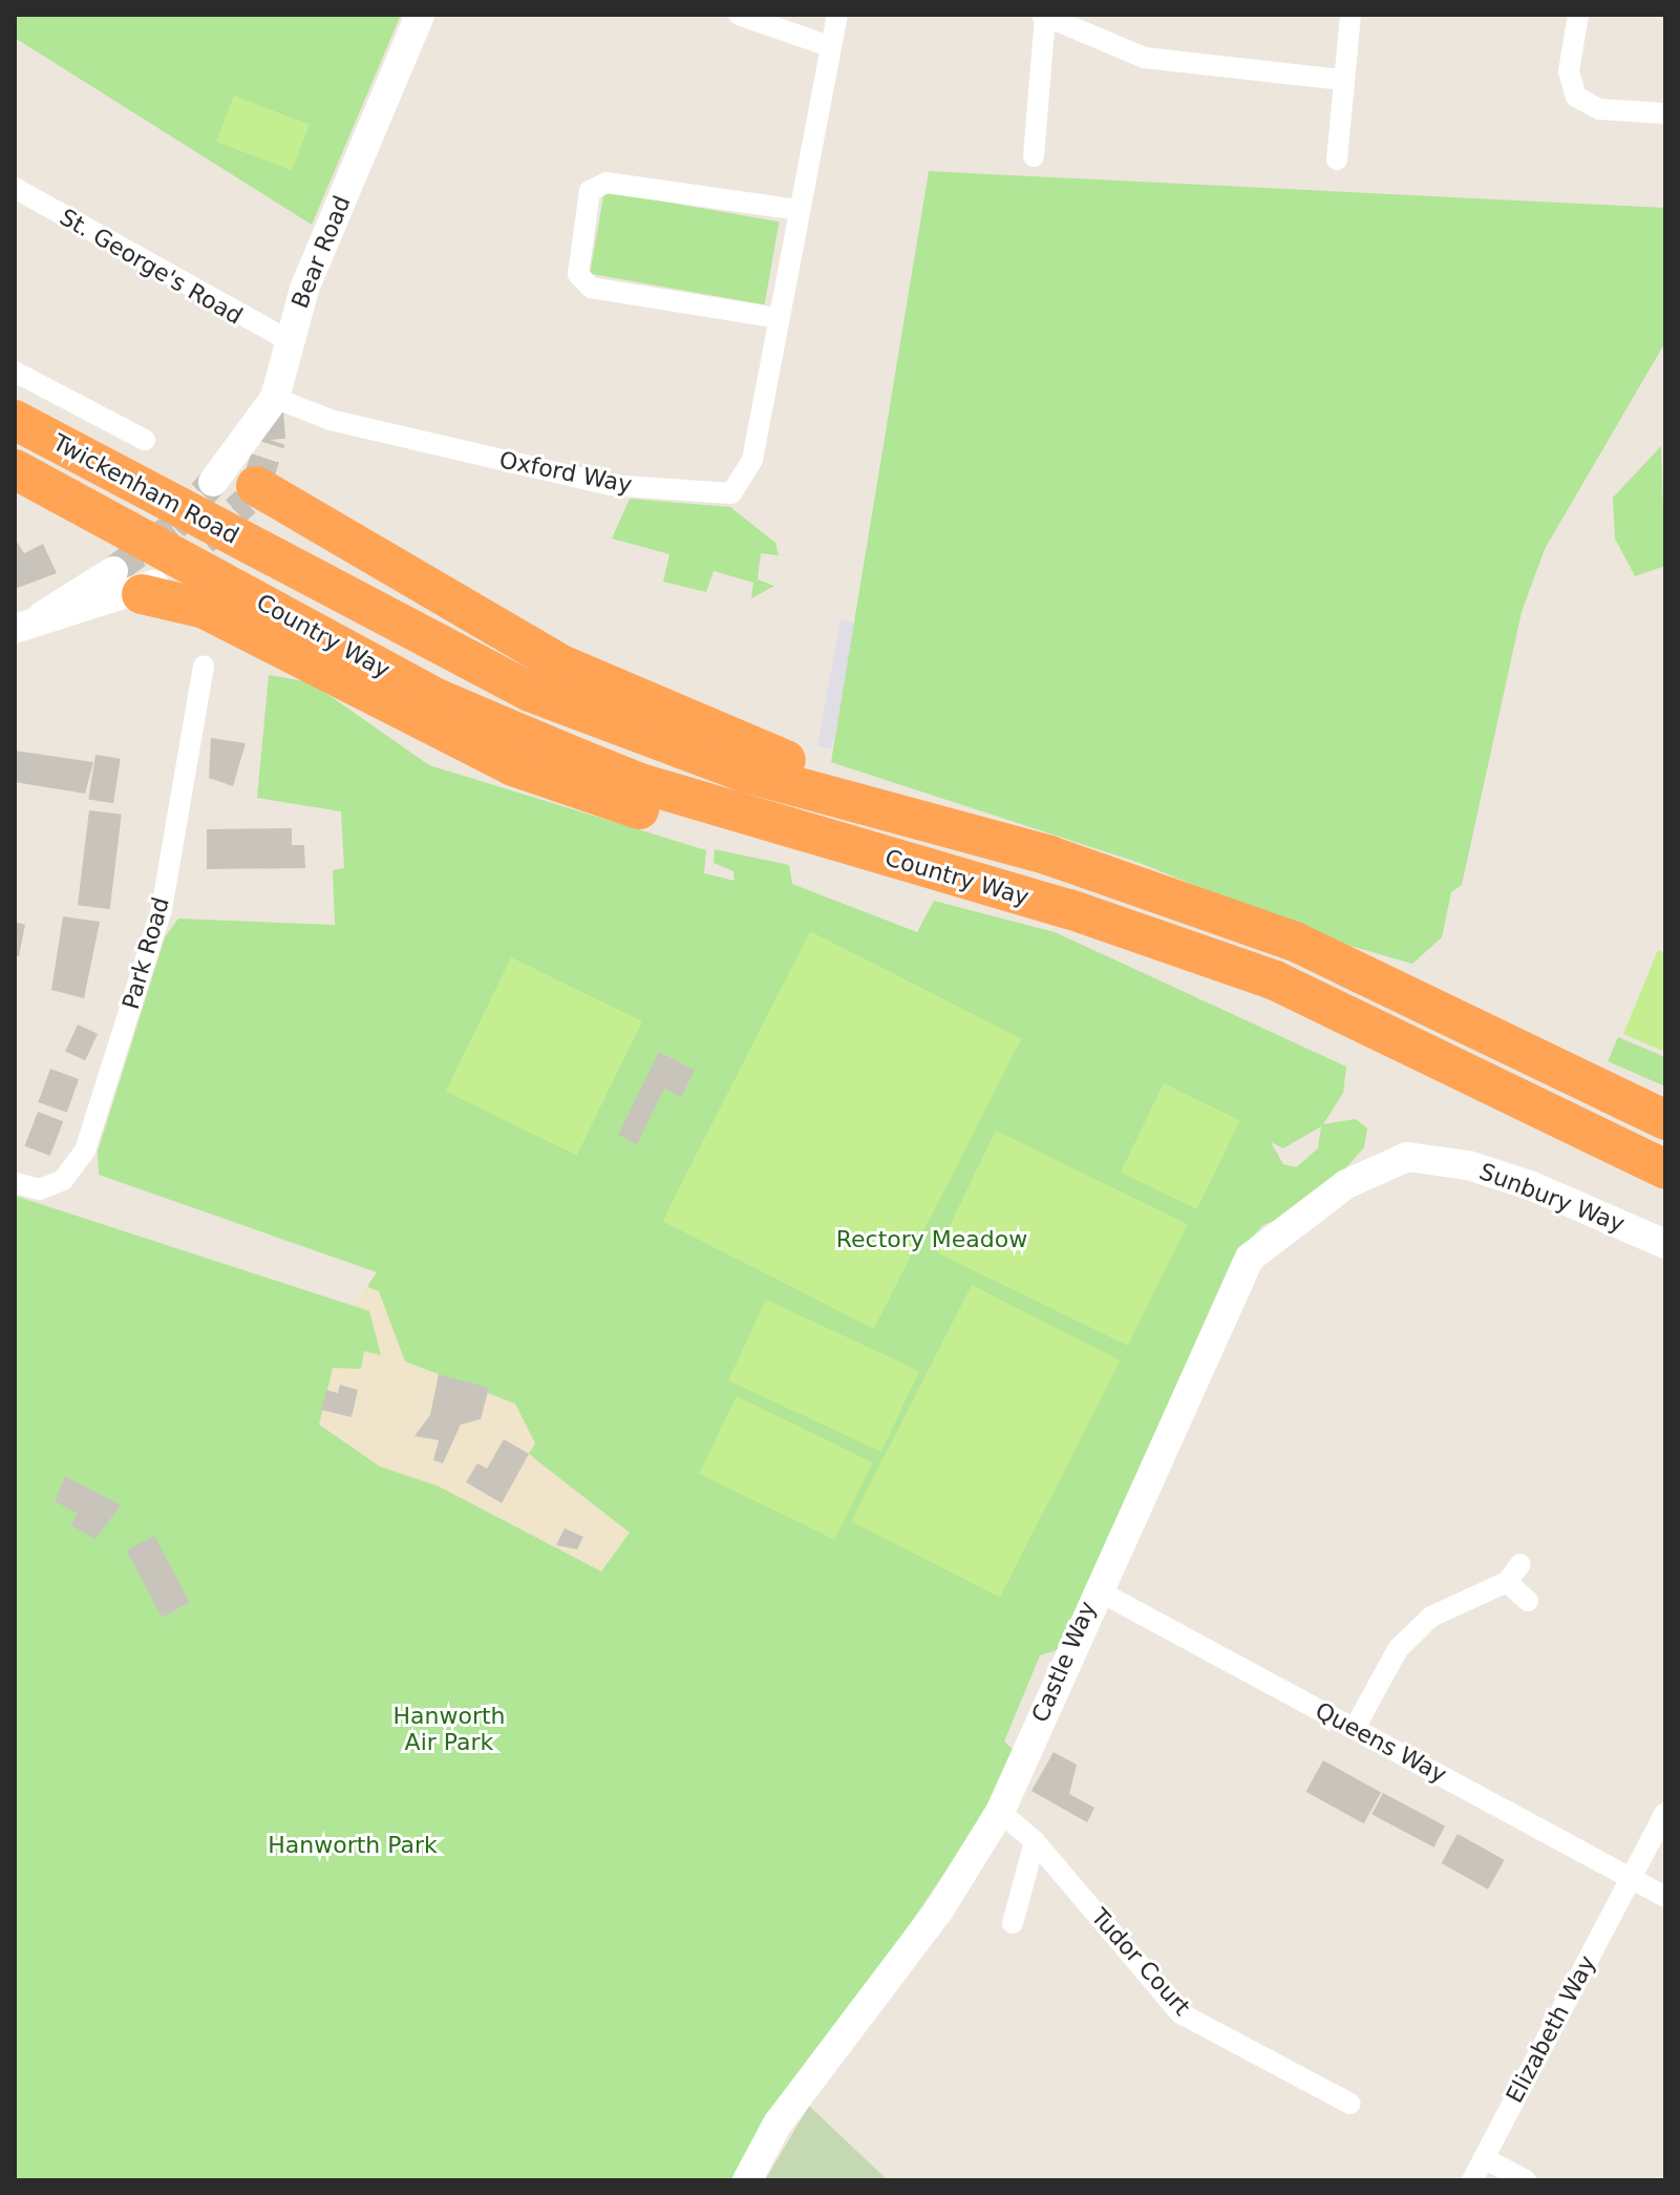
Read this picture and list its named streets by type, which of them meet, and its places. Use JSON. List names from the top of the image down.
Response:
{
  "streets": {
    "highway": ["Twickenham Road", "Country Way"],
    "street": [
      "Bear Road",
      "St. George's Road",
      "Oxford Way",
      "Park Road",
      "Sunbury Way",
      "Castle Way",
      "Queens Way",
      "Tudor Court",
      "Elizabeth Way"
    ]
  },
  "crossings": [
    ["Bear Road", "St. George's Road"],
    ["Bear Road", "Oxford Way"],
    ["Twickenham Road", "Country Way"],
    ["Sunbury Way", "Castle Way"],
    ["Castle Way", "Queens Way"],
    ["Castle Way", "Tudor Court"],
    ["Queens Way", "Elizabeth Way"]
  ],
  "parks": ["Rectory Meadow", "Hanworth Air Park", "Hanworth Park"]
}
